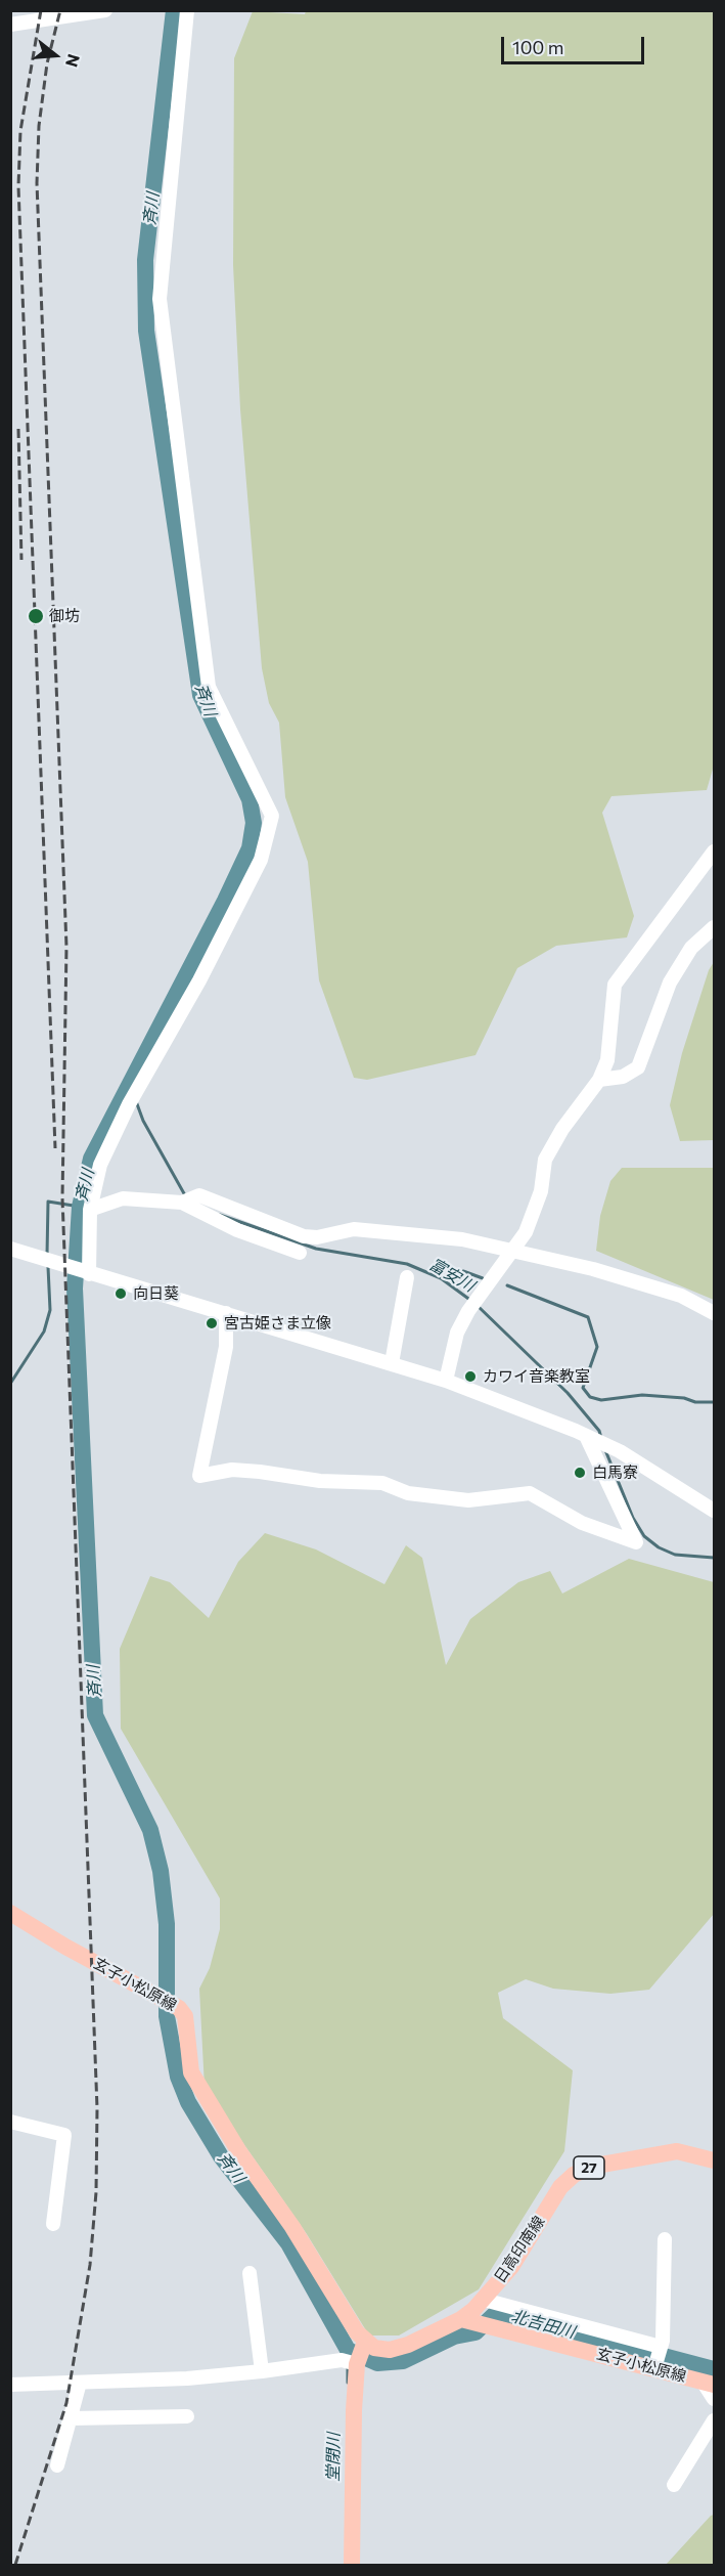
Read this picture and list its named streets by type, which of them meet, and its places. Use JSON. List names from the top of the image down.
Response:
{
  "streets": {
    "main road": ["玄子小松原線", "27", "日高印南線"]
  },
  "crossings": [
    ["玄子小松原線", "日高印南線"]
  ],
  "water": [
    "斉川",
    "富安川",
    "北吉田川",
    "堂閉川"
  ],
  "places": [
    "御坊",
    "向日葵",
    "宮古姫さま立像",
    "カワイ音楽教室",
    "白馬寮"
  ],
  "scale_bar": "100 m",
  "north": "right"
}
